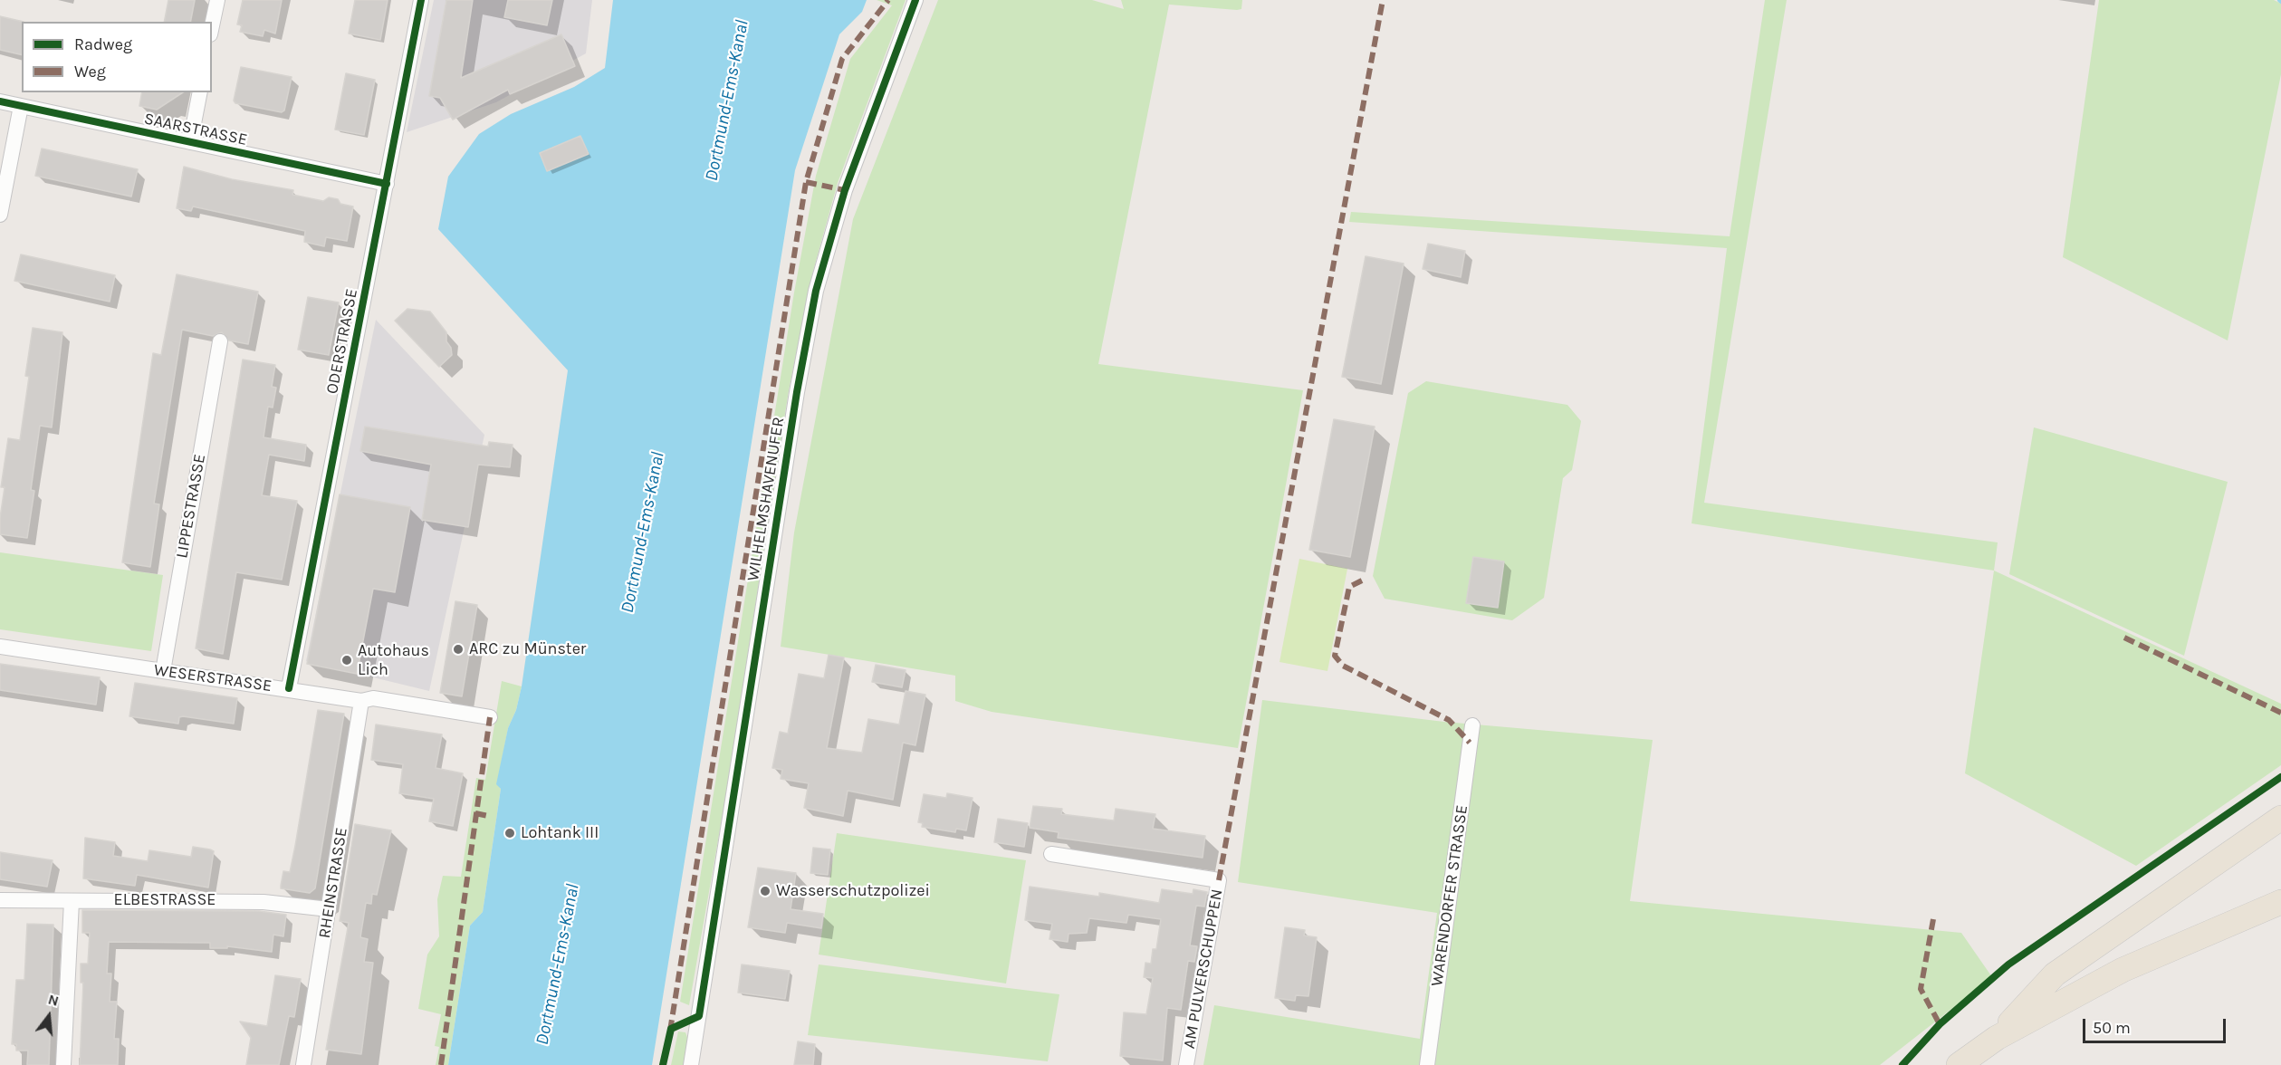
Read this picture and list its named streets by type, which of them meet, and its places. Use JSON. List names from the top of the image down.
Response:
{
  "streets": {
    "street": [
      "SAARSTRASSE",
      "ODERSTRASSE",
      "WILHELMSHAVENUFER",
      "LIPPESTRASSE",
      "WESERSTRASSE",
      "RHEINSTRASSE",
      "WARENDORFER STRASSE",
      "ELBESTRASSE",
      "AM PULVERSCHUPPEN"
    ]
  },
  "crossings": [
    ["SAARSTRASSE", "ODERSTRASSE"],
    ["ODERSTRASSE", "WESERSTRASSE"],
    ["LIPPESTRASSE", "WESERSTRASSE"],
    ["WESERSTRASSE", "RHEINSTRASSE"],
    ["RHEINSTRASSE", "ELBESTRASSE"]
  ],
  "water": ["Dortmund-Ems-Kanal"],
  "places": [
    "ARC zu Münster",
    "Autohaus Lich",
    "Lohtank III",
    "Wasserschutzpolizei"
  ],
  "legend": ["Radweg", "Weg"],
  "scale_bar": "50 m",
  "north": "top"
}
